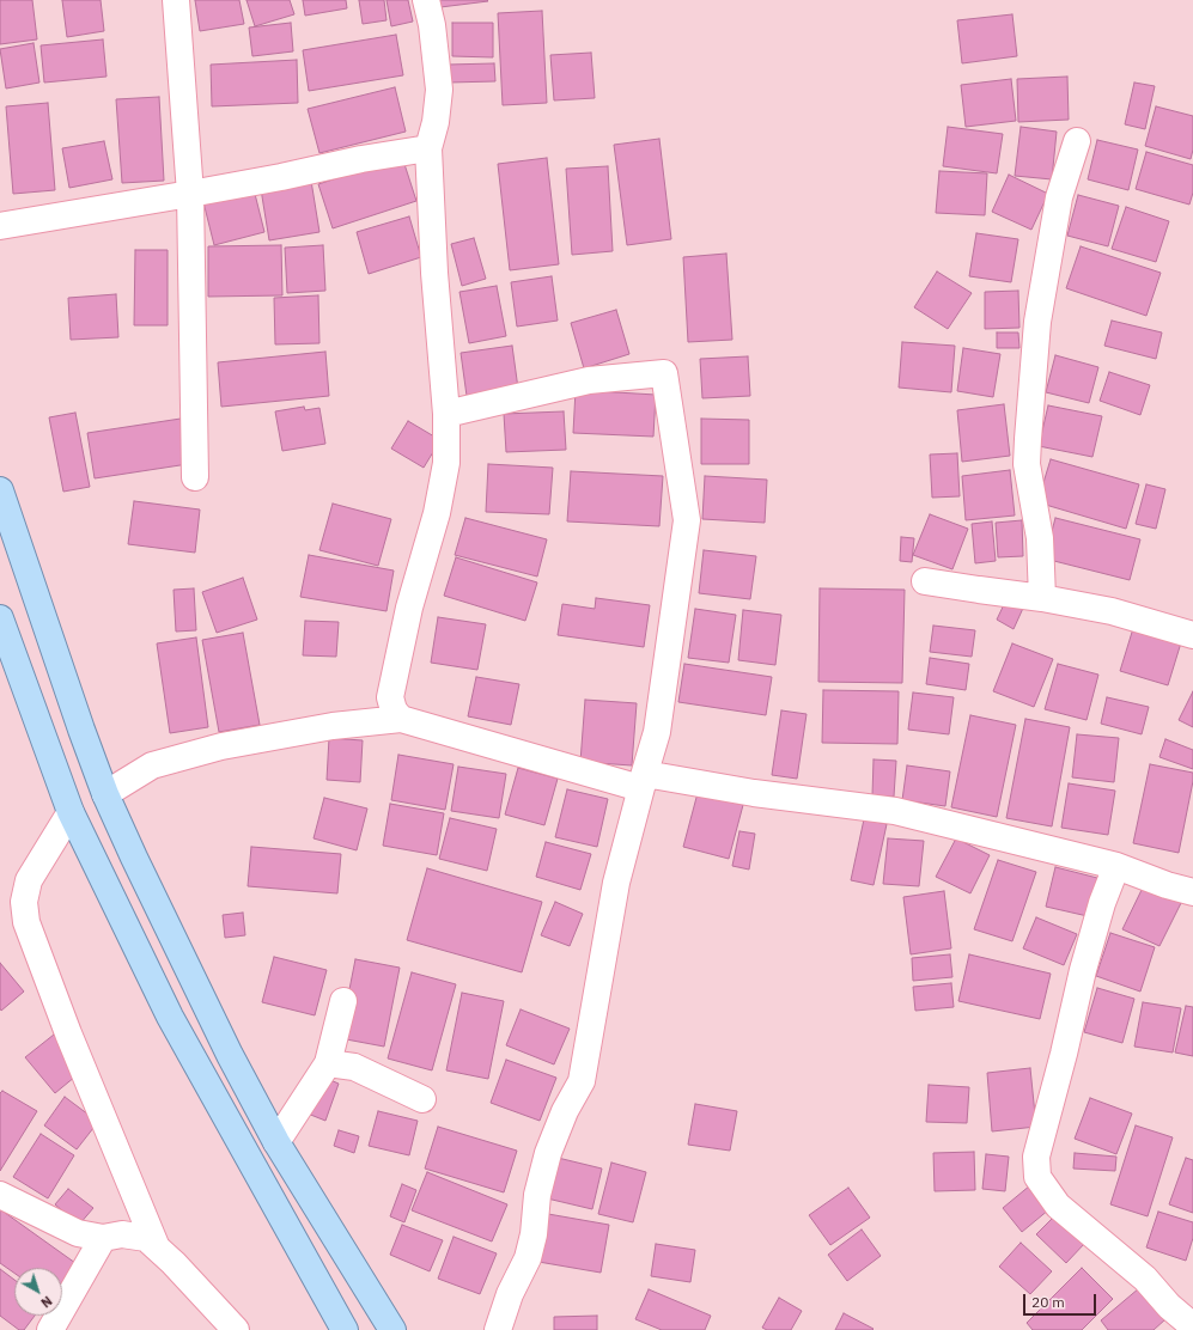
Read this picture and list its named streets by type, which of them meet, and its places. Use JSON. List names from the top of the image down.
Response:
{
  "scale_bar": "20 m",
  "north": "bottom right"
}
